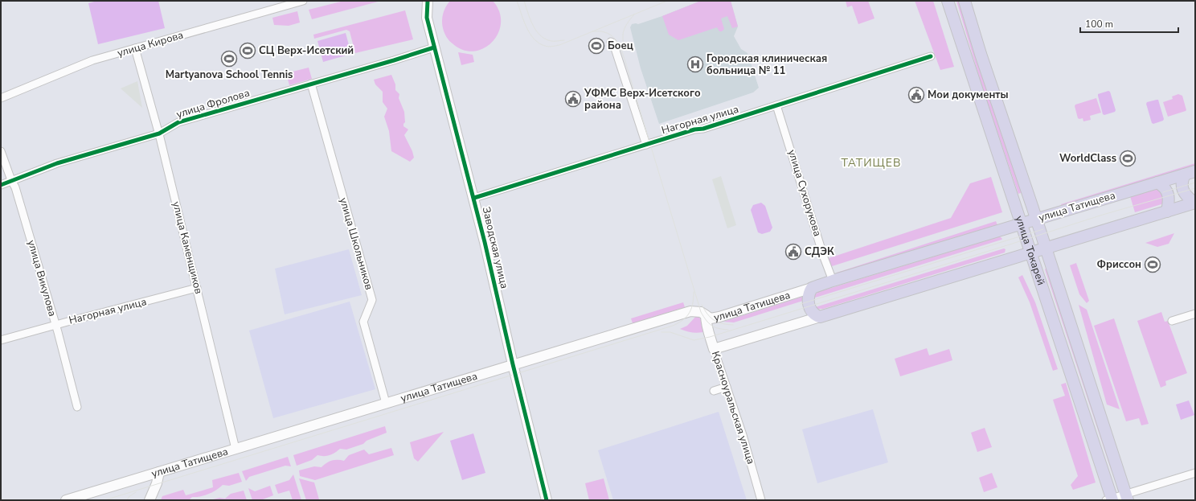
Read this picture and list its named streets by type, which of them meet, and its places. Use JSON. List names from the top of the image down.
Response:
{
  "streets": {
    "main road": [
      "улица Татищева",
      "Заводская улица",
      "улица Токарей",
      "Красноуральская улица"
    ],
    "street": [
      "улица Кирова",
      "улица Фролова",
      "Нагорная улица",
      "улица Сухорукова",
      "улица Школьников",
      "улица Каменщиков",
      "улица Викулова"
    ]
  },
  "crossings": [
    ["улица Кирова", "улица Каменщиков"],
    ["улица Фролова", "улица Школьников"],
    ["улица Фролова", "улица Каменщиков"],
    ["улица Фролова", "Заводская улица"],
    ["улица Фролова", "улица Викулова"],
    ["Нагорная улица", "улица Сухорукова"],
    ["Нагорная улица", "улица Каменщиков"],
    ["Нагорная улица", "Заводская улица"],
    ["Нагорная улица", "улица Викулова"],
    ["улица Сухорукова", "улица Татищева"],
    ["улица Татищева", "улица Школьников"],
    ["улица Татищева", "улица Каменщиков"],
    ["улица Татищева", "Заводская улица"],
    ["улица Татищева", "улица Токарей"],
    ["улица Татищева", "Красноуральская улица"]
  ],
  "districts": ["ТАТИЩЕВ"],
  "places": {
    "sports": [
      "Боец",
      "СЦ Верх-Исетский",
      "Martyanova School Tennis",
      "WorldClass",
      "Фриссон"
    ],
    "hospital": ["Городская клиническая больница № 11"],
    "public building": ["Мои документы", "УФМС Верх-Исетского района", "СДЭК"]
  },
  "scale_bar": "100 m"
}
